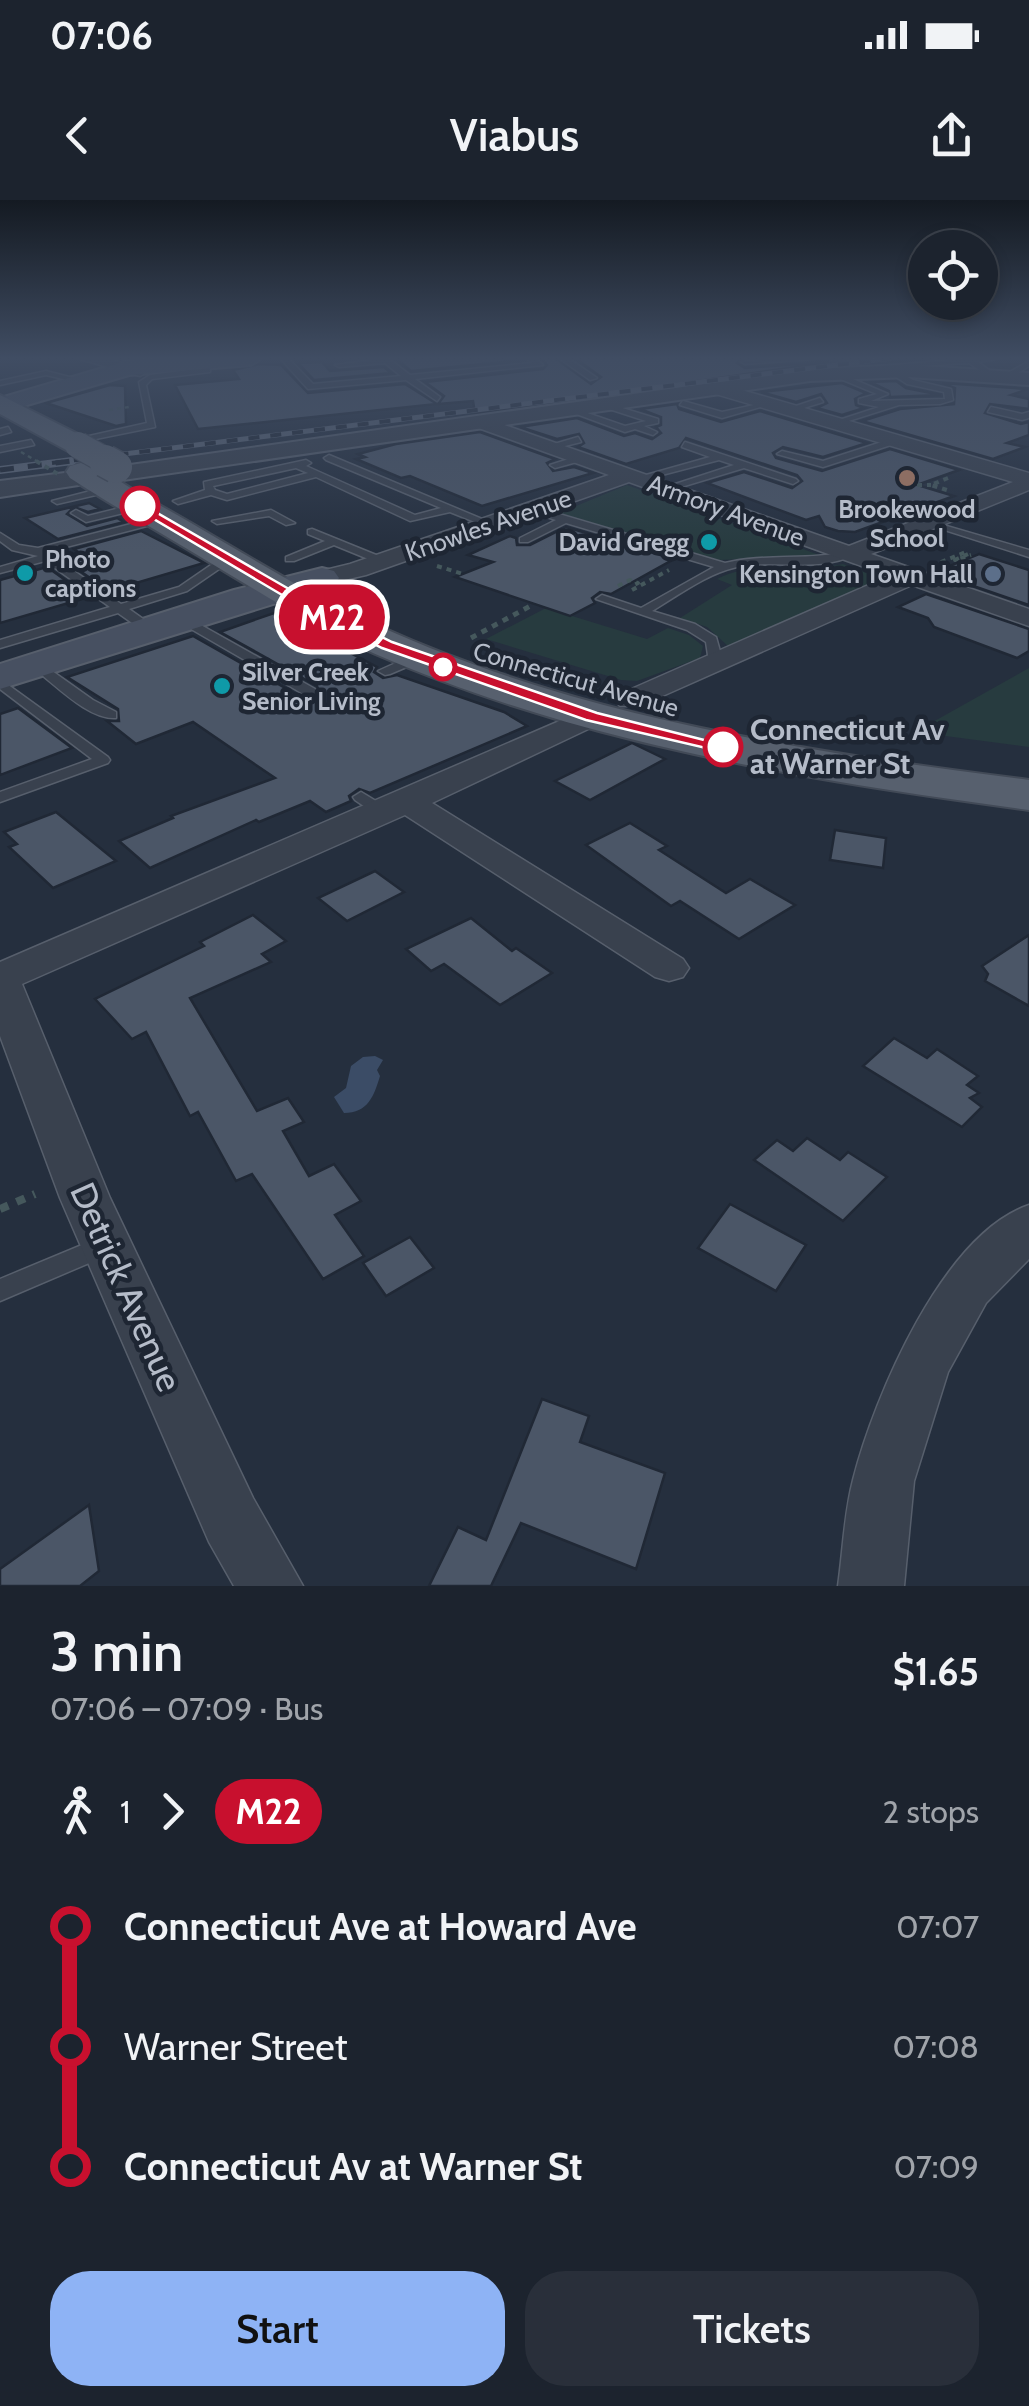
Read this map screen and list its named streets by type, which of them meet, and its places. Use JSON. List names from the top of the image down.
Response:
{
  "streets": {
    "main road": ["Knowles Avenue", "Connecticut Avenue"],
    "street": ["Armory Avenue", "Detrick Avenue"]
  },
  "crossings": [
    ["Armory Avenue", "Knowles Avenue"],
    ["Knowles Avenue", "Connecticut Avenue"]
  ],
  "places": [
    "Brookewood School",
    "David Gregg",
    "Photo captions",
    "Kensington Town Hall",
    "Silver Creek Senior Living",
    "Connecticut Av at Warner St"
  ],
  "lines": ["bus line M22"],
  "page": {
    "status": "07:06",
    "header": "Viabus",
    "on_map": "M22",
    "heading": ["3 min", "07:06 – 07:09 · Bus", "$1.65"],
    "legs": ["1", "M22", "2 stops"],
    "list": [
      {
        "name": "Connecticut Ave at Howard Ave",
        "value": "07:07"
      },
      {
        "name": "Warner Street",
        "value": "07:08"
      },
      {
        "name": "Connecticut Av at Warner St",
        "value": "07:09"
      }
    ],
    "buttons": ["Start", "Tickets"]
  }
}
